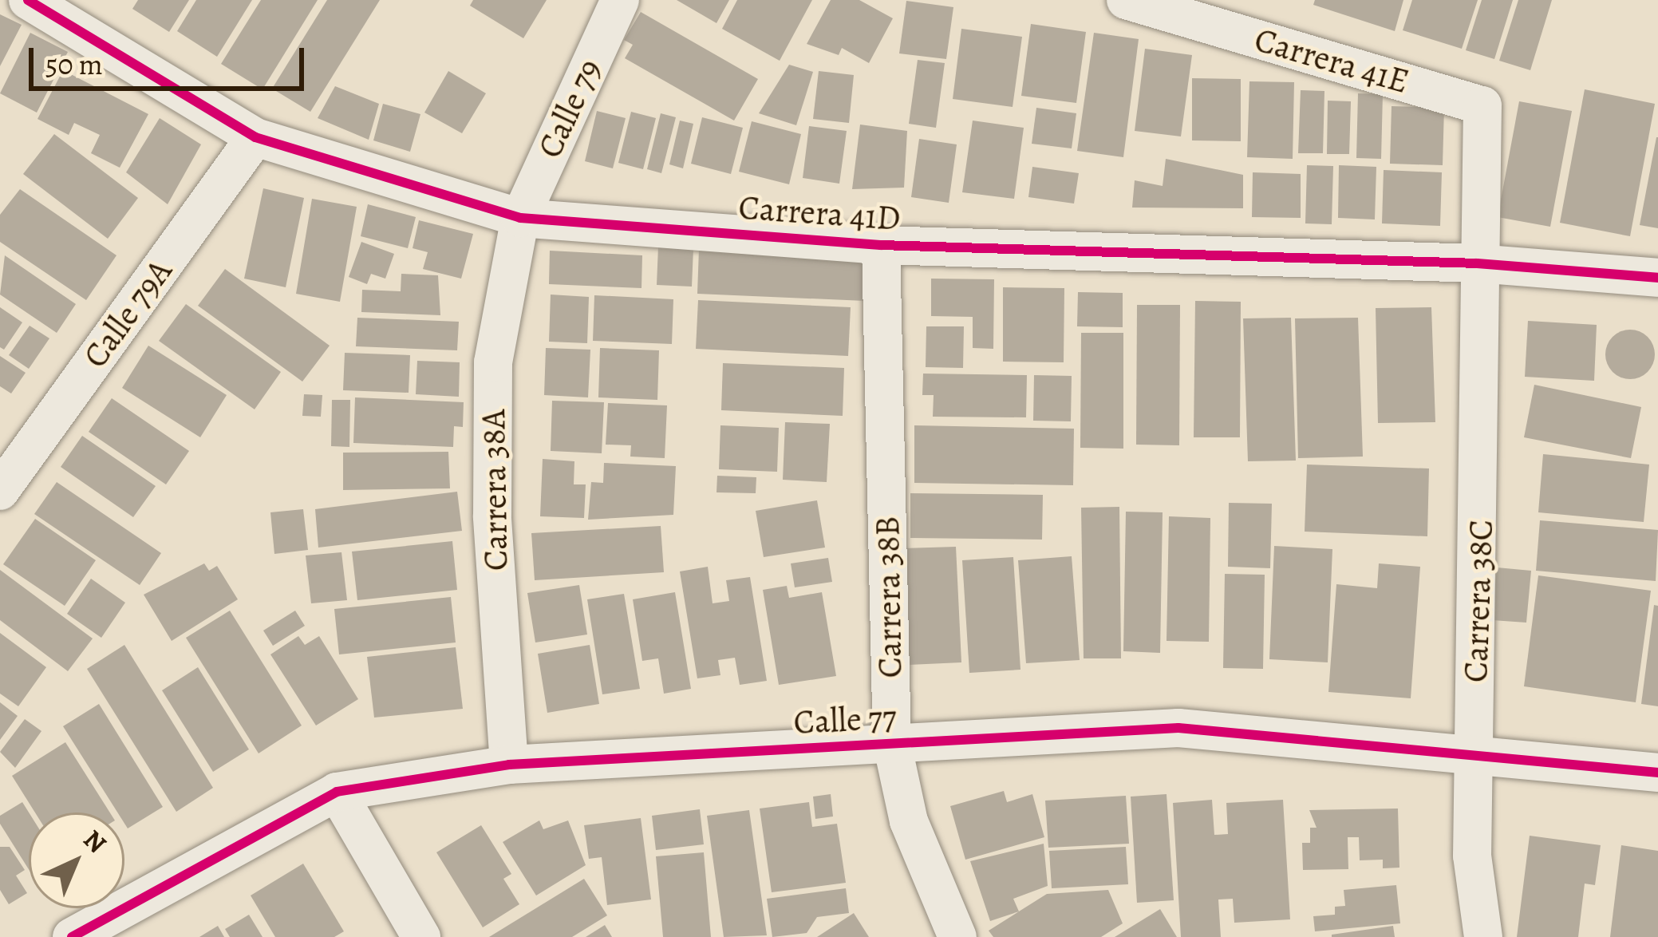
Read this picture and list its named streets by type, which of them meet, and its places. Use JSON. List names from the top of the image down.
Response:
{
  "streets": {
    "street": [
      "Carrera 41E",
      "Calle 79",
      "Carrera 41D",
      "Calle 79A",
      "Carrera 38A",
      "Carrera 38B",
      "Carrera 38C",
      "Calle 77"
    ]
  },
  "crossings": [
    ["Carrera 41E", "Carrera 38C"],
    ["Calle 79", "Carrera 41D"],
    ["Calle 79", "Carrera 38A"],
    ["Carrera 41D", "Calle 79A"],
    ["Carrera 41D", "Carrera 38A"],
    ["Carrera 41D", "Carrera 38B"],
    ["Carrera 41D", "Carrera 38C"],
    ["Carrera 38A", "Calle 77"],
    ["Carrera 38B", "Calle 77"],
    ["Carrera 38C", "Calle 77"]
  ],
  "scale_bar": "50 m",
  "north": "top right"
}
